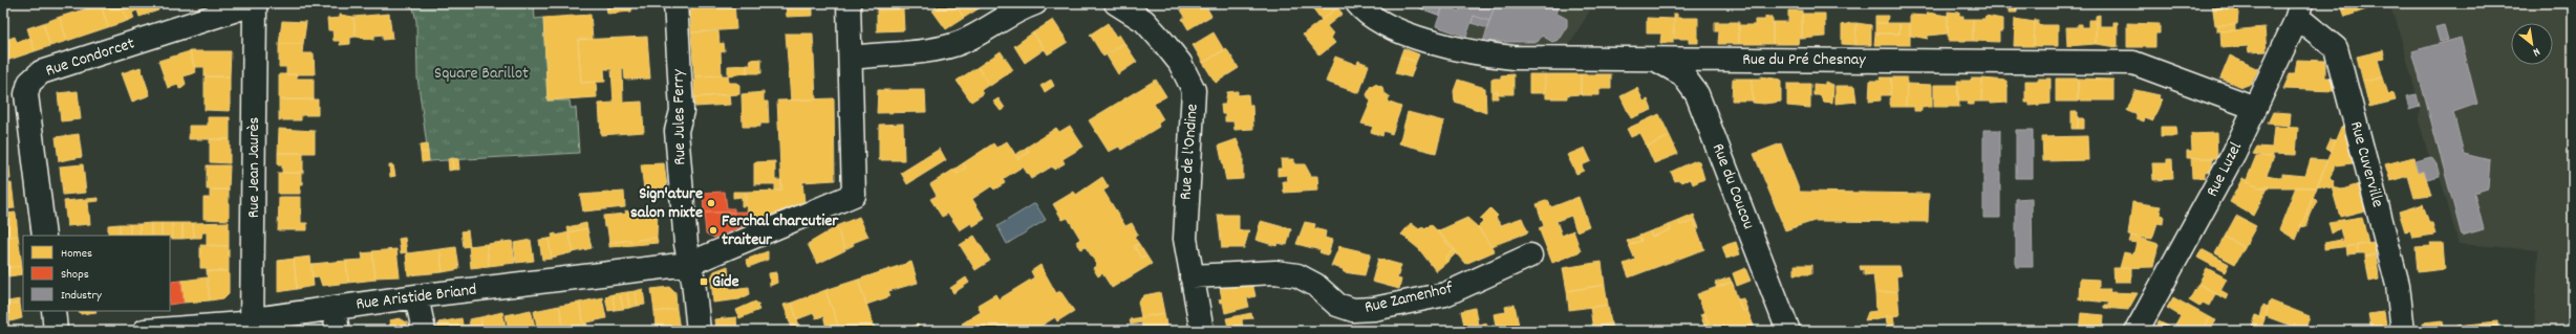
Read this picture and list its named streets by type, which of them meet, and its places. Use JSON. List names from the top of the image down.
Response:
{
  "streets": {
    "street": [
      "Rue Condorcet",
      "Rue du Pré Chesnay",
      "Rue Jules Ferry",
      "Rue de l'Ondine",
      "Rue Cuverville",
      "Rue Jean Jaurès",
      "Rue Luzel",
      "Rue du Coucou",
      "Rue Aristide Briand",
      "Rue Zamenhof"
    ]
  },
  "crossings": [
    ["Rue Condorcet", "Rue Jean Jaurès"],
    ["Rue du Pré Chesnay", "Rue Luzel"],
    ["Rue du Pré Chesnay", "Rue du Coucou"],
    ["Rue Jules Ferry", "Rue Aristide Briand"],
    ["Rue de l'Ondine", "Rue Zamenhof"],
    ["Rue Cuverville", "Rue Luzel"],
    ["Rue Jean Jaurès", "Rue Aristide Briand"]
  ],
  "parks": ["Square Barillot"],
  "places": {
    "other": ["Sign'ature salon mixte", "Ferchal charcutier traiteur"],
    "transit": ["Gide"]
  },
  "legend": ["Homes", "Shops", "Industry"],
  "north": "bottom right"
}
